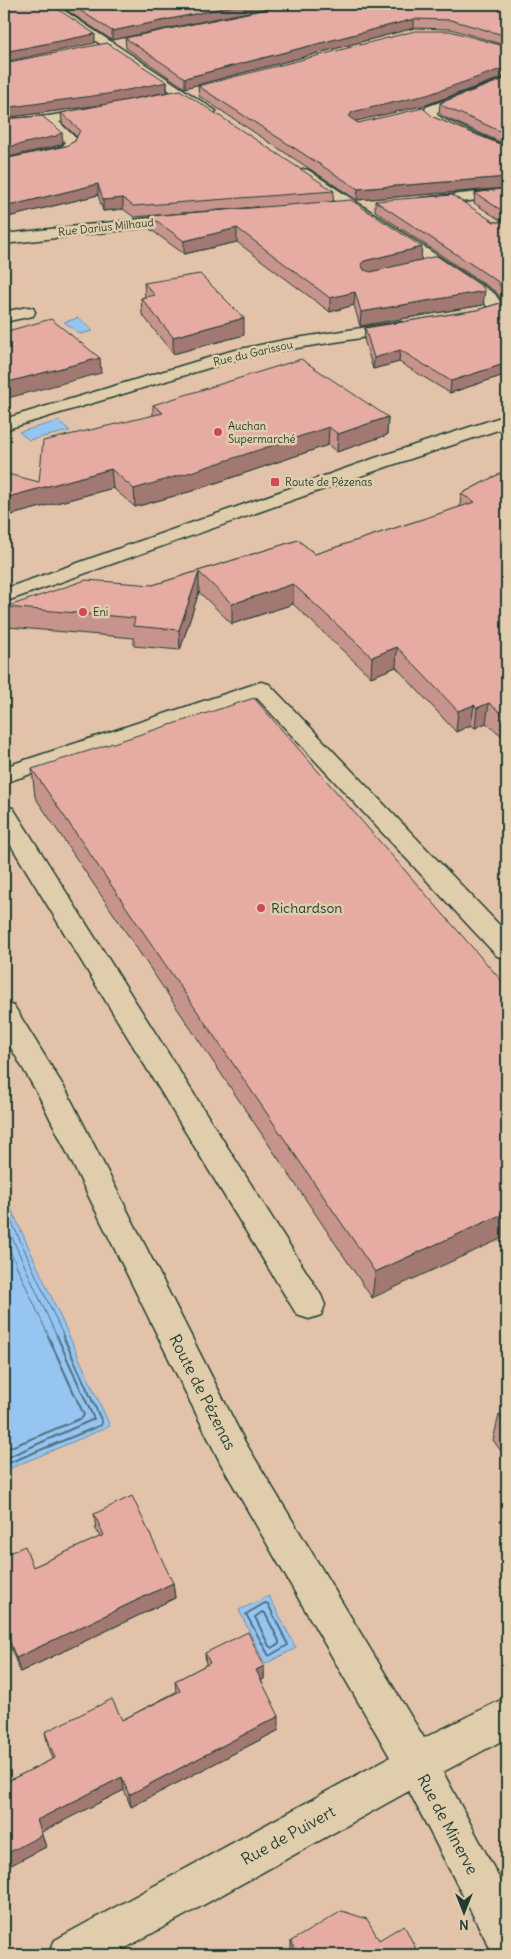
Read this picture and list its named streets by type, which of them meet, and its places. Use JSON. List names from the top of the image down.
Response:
{
  "streets": {
    "street": [
      "Rue Darius Milhaud",
      "Rue du Garissou",
      "Route de Pézenas",
      "Rue de Minerve",
      "Rue de Puivert"
    ]
  },
  "crossings": [
    ["Route de Pézenas", "Rue de Minerve"],
    ["Route de Pézenas", "Rue de Puivert"],
    ["Rue de Minerve", "Rue de Puivert"]
  ],
  "places": {
    "other": ["Auchan Supermarché", "Eni", "Richardson"],
    "transit": ["Route de Pézenas"]
  },
  "north": "bottom"
}
